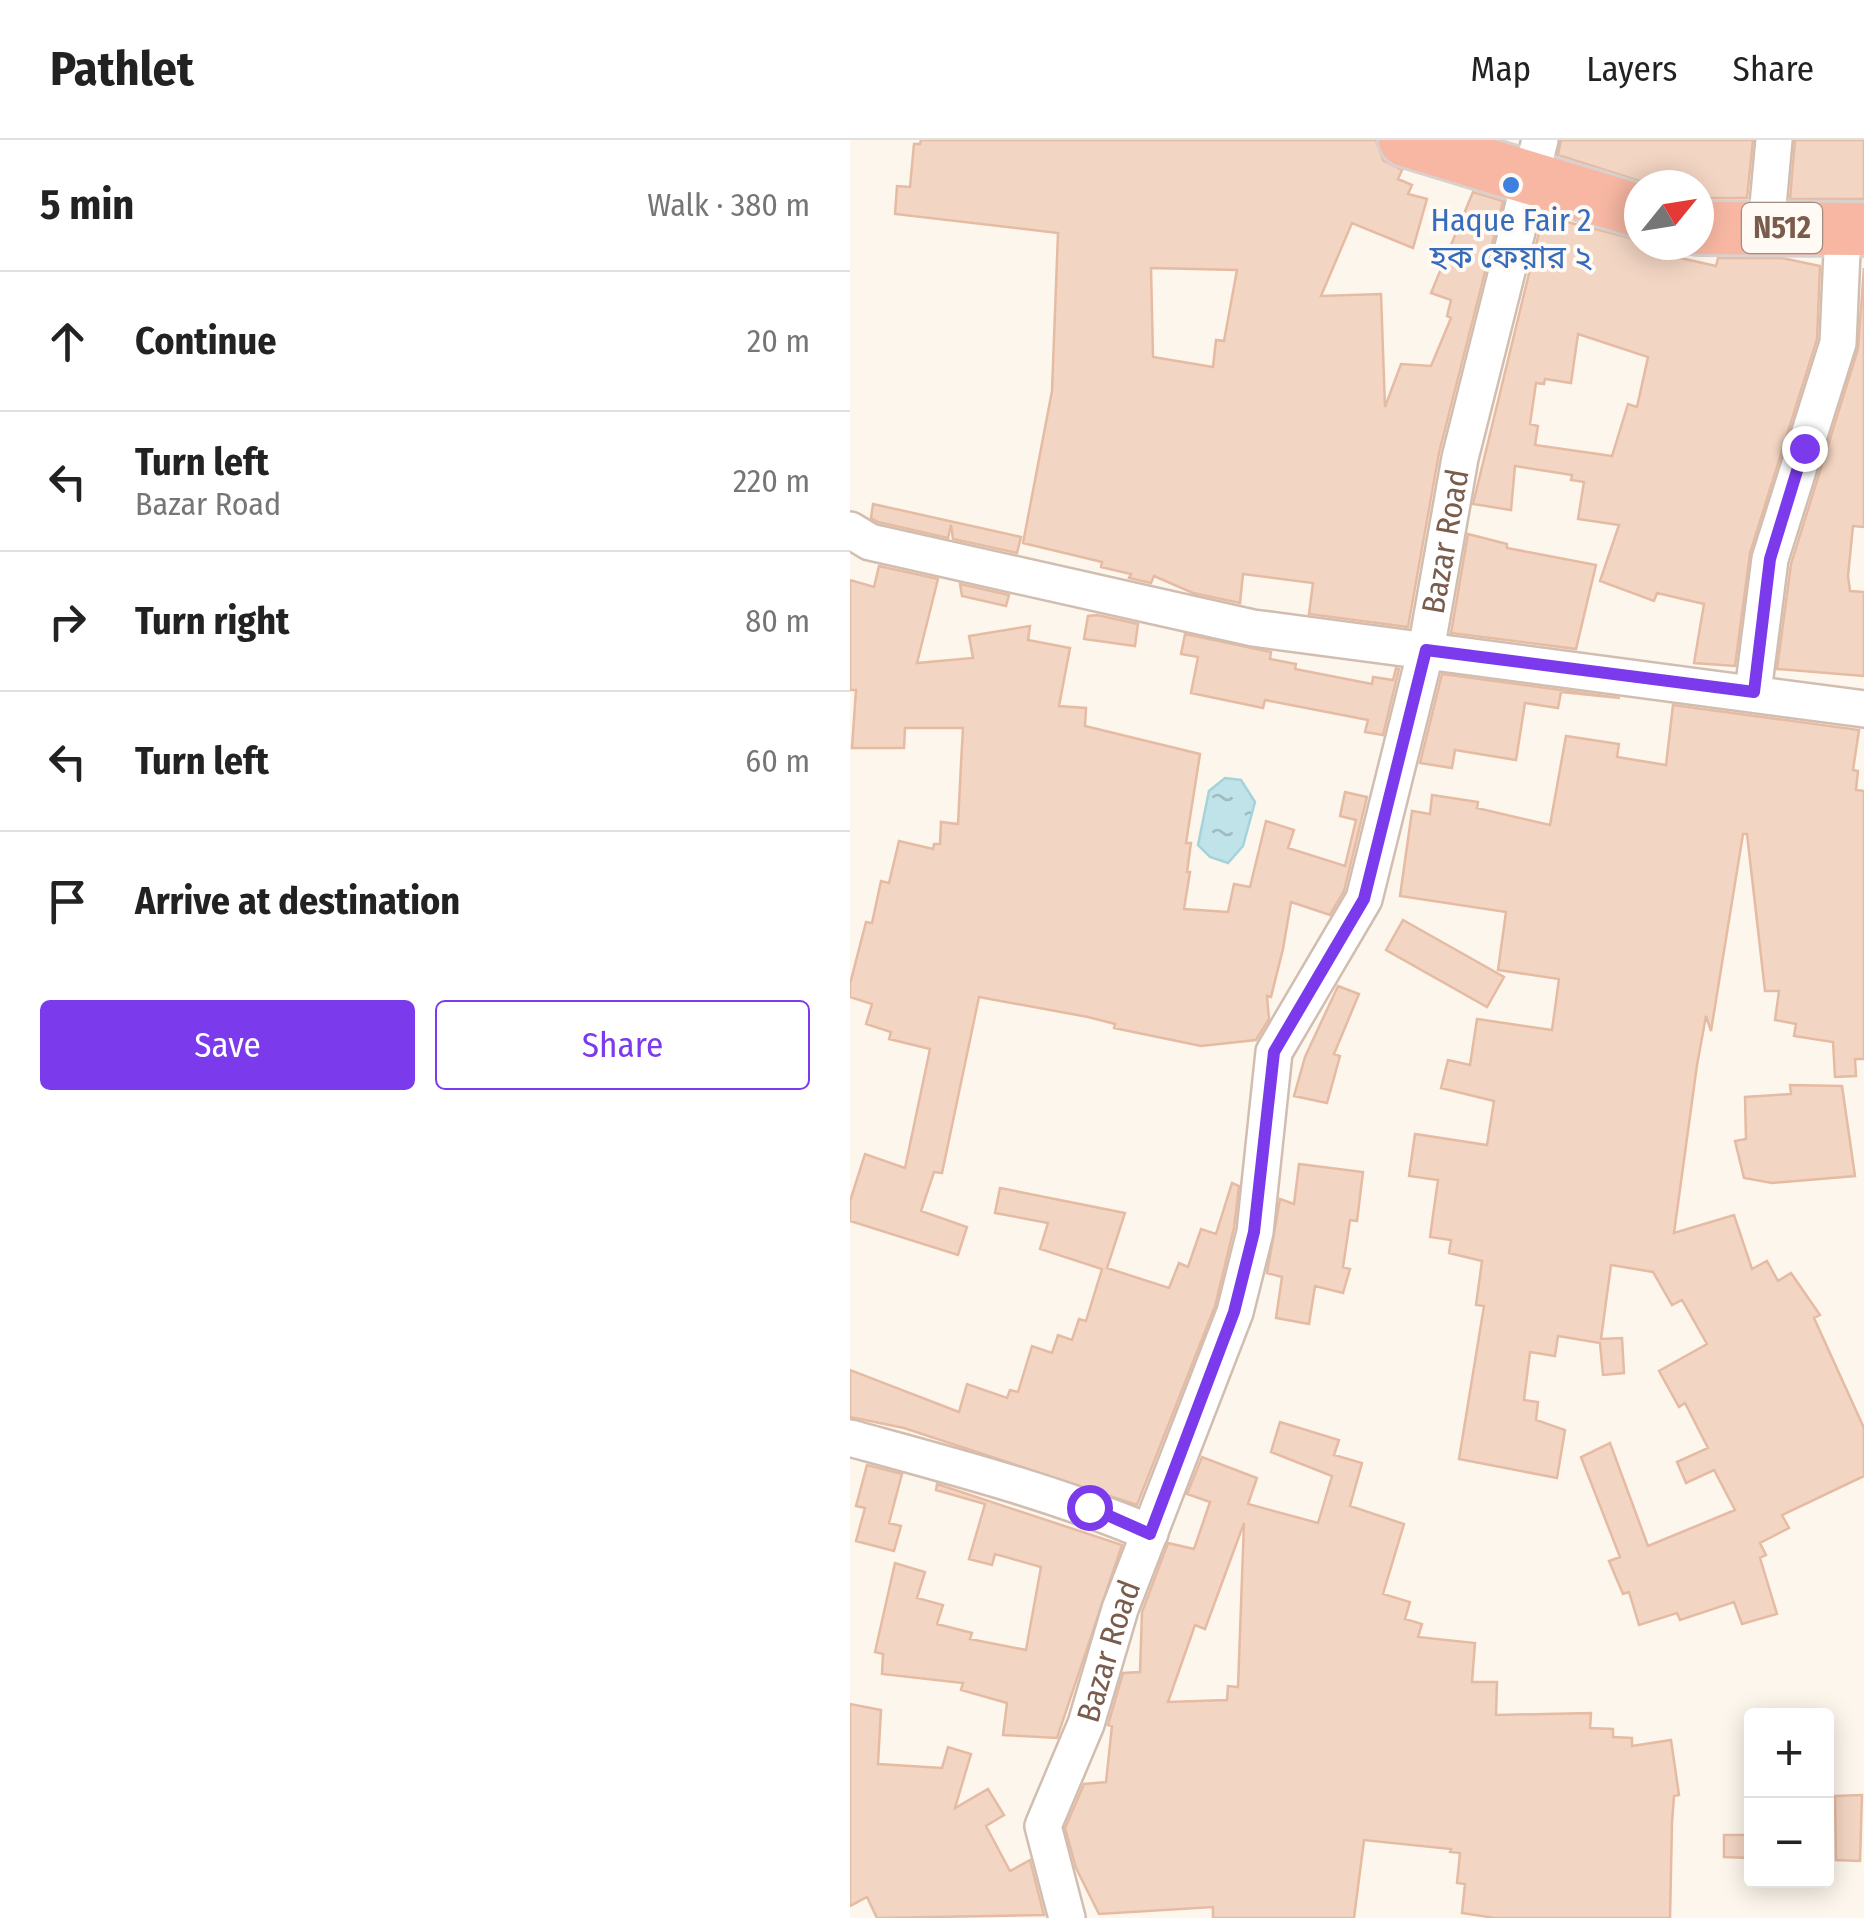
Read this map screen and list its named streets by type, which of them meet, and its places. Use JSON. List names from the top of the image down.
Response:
{
  "streets": {
    "highway": ["N512"],
    "street": ["Bazar Road"]
  },
  "places": ["Haque Fair 2 হক ফেয়ার ২"],
  "north": "top right",
  "page": {
    "header": "Pathlet",
    "nav": ["Map", "Layers", "Share"],
    "heading": ["5 min", "Walk · 380 m"],
    "list": [
      ["Continue", "20 m"],
      ["Turn left", "Bazar Road", "220 m"],
      ["Turn right", "80 m"],
      ["Turn left", "60 m"],
      "Arrive at destination"
    ],
    "buttons": ["Save", "Share"],
    "map_buttons": ["+", "−"]
  }
}
